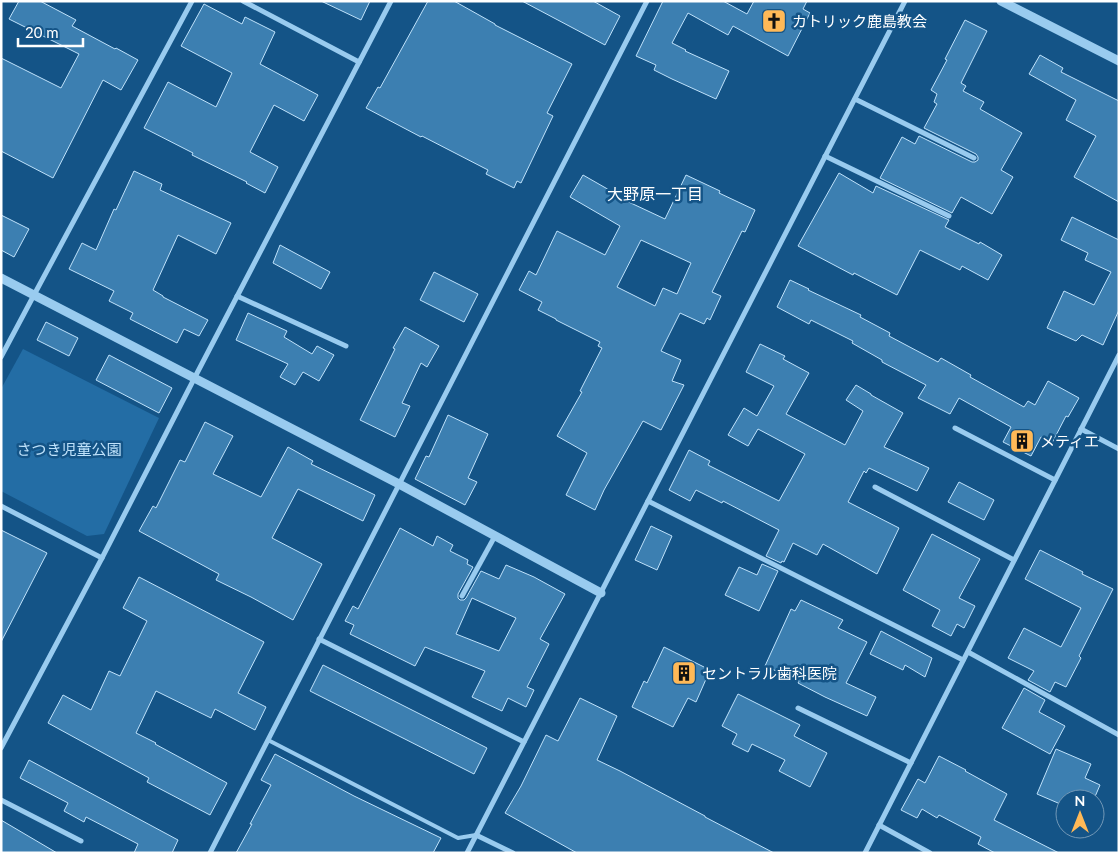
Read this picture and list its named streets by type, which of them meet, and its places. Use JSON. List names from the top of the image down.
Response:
{
  "districts": ["大野原一丁目"],
  "parks": ["さつき児童公園"],
  "places": {
    "church": ["カトリック鹿島教会"],
    "building": ["メティエ", "セントラル歯科医院"]
  },
  "scale_bar": "20 m",
  "north": "top"
}
